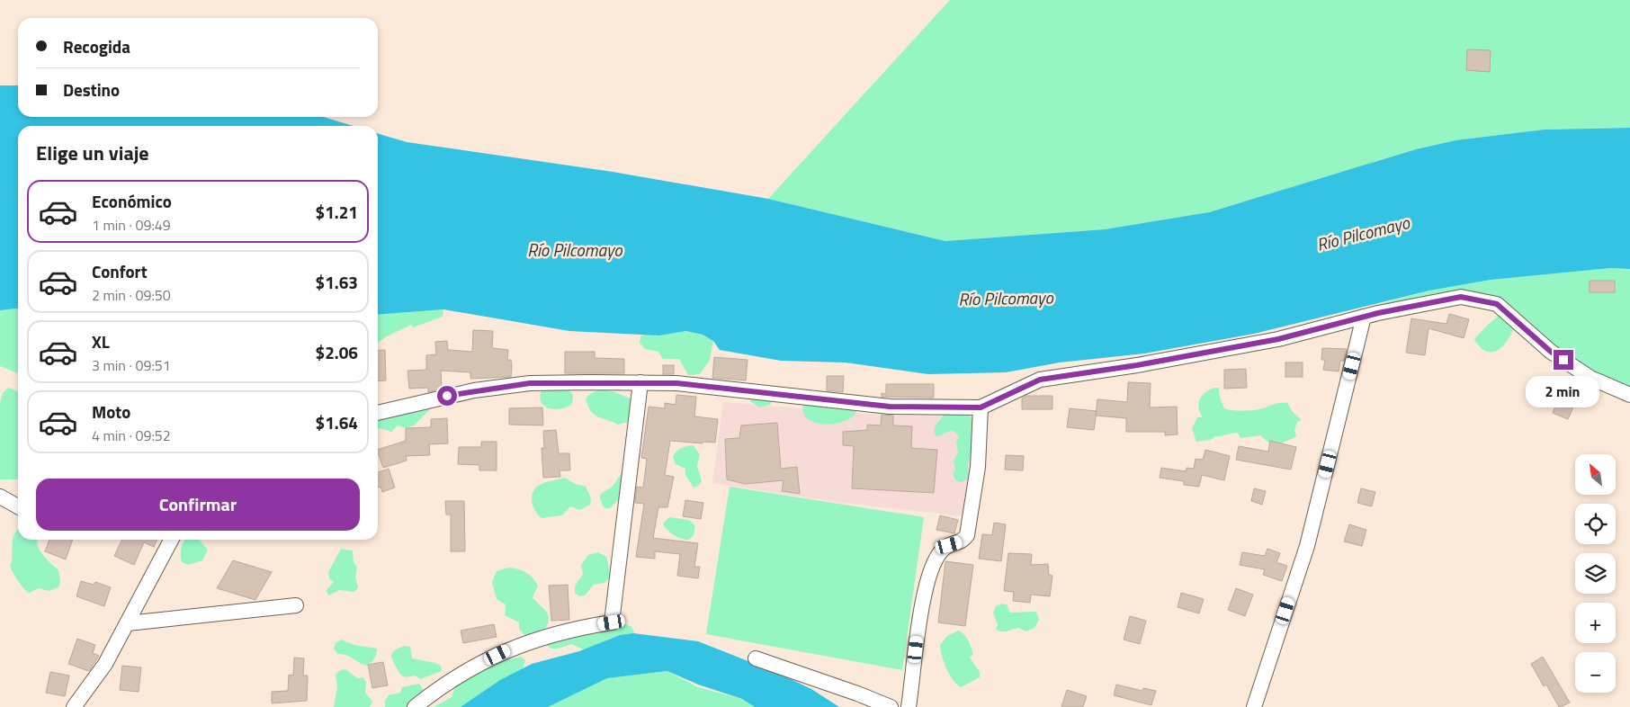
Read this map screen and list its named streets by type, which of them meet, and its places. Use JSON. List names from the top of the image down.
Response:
{
  "water": ["Río Pilcomayo"],
  "north": "top left",
  "page": {
    "banner": ["Recogida", "Destino"],
    "heading": "Elige un viaje",
    "list": [
      {
        "name": "Económico",
        "note": "1 min · 09:49",
        "value": "$1.21"
      },
      {
        "name": "Confort",
        "note": "2 min · 09:50",
        "value": "$1.63"
      },
      {
        "name": "XL",
        "note": "3 min · 09:51",
        "value": "$2.06"
      },
      {
        "name": "Moto",
        "note": "4 min · 09:52",
        "value": "$1.64"
      }
    ],
    "bubble": "2 min",
    "map_buttons": ["+", "−"],
    "buttons": "Confirmar"
  }
}
